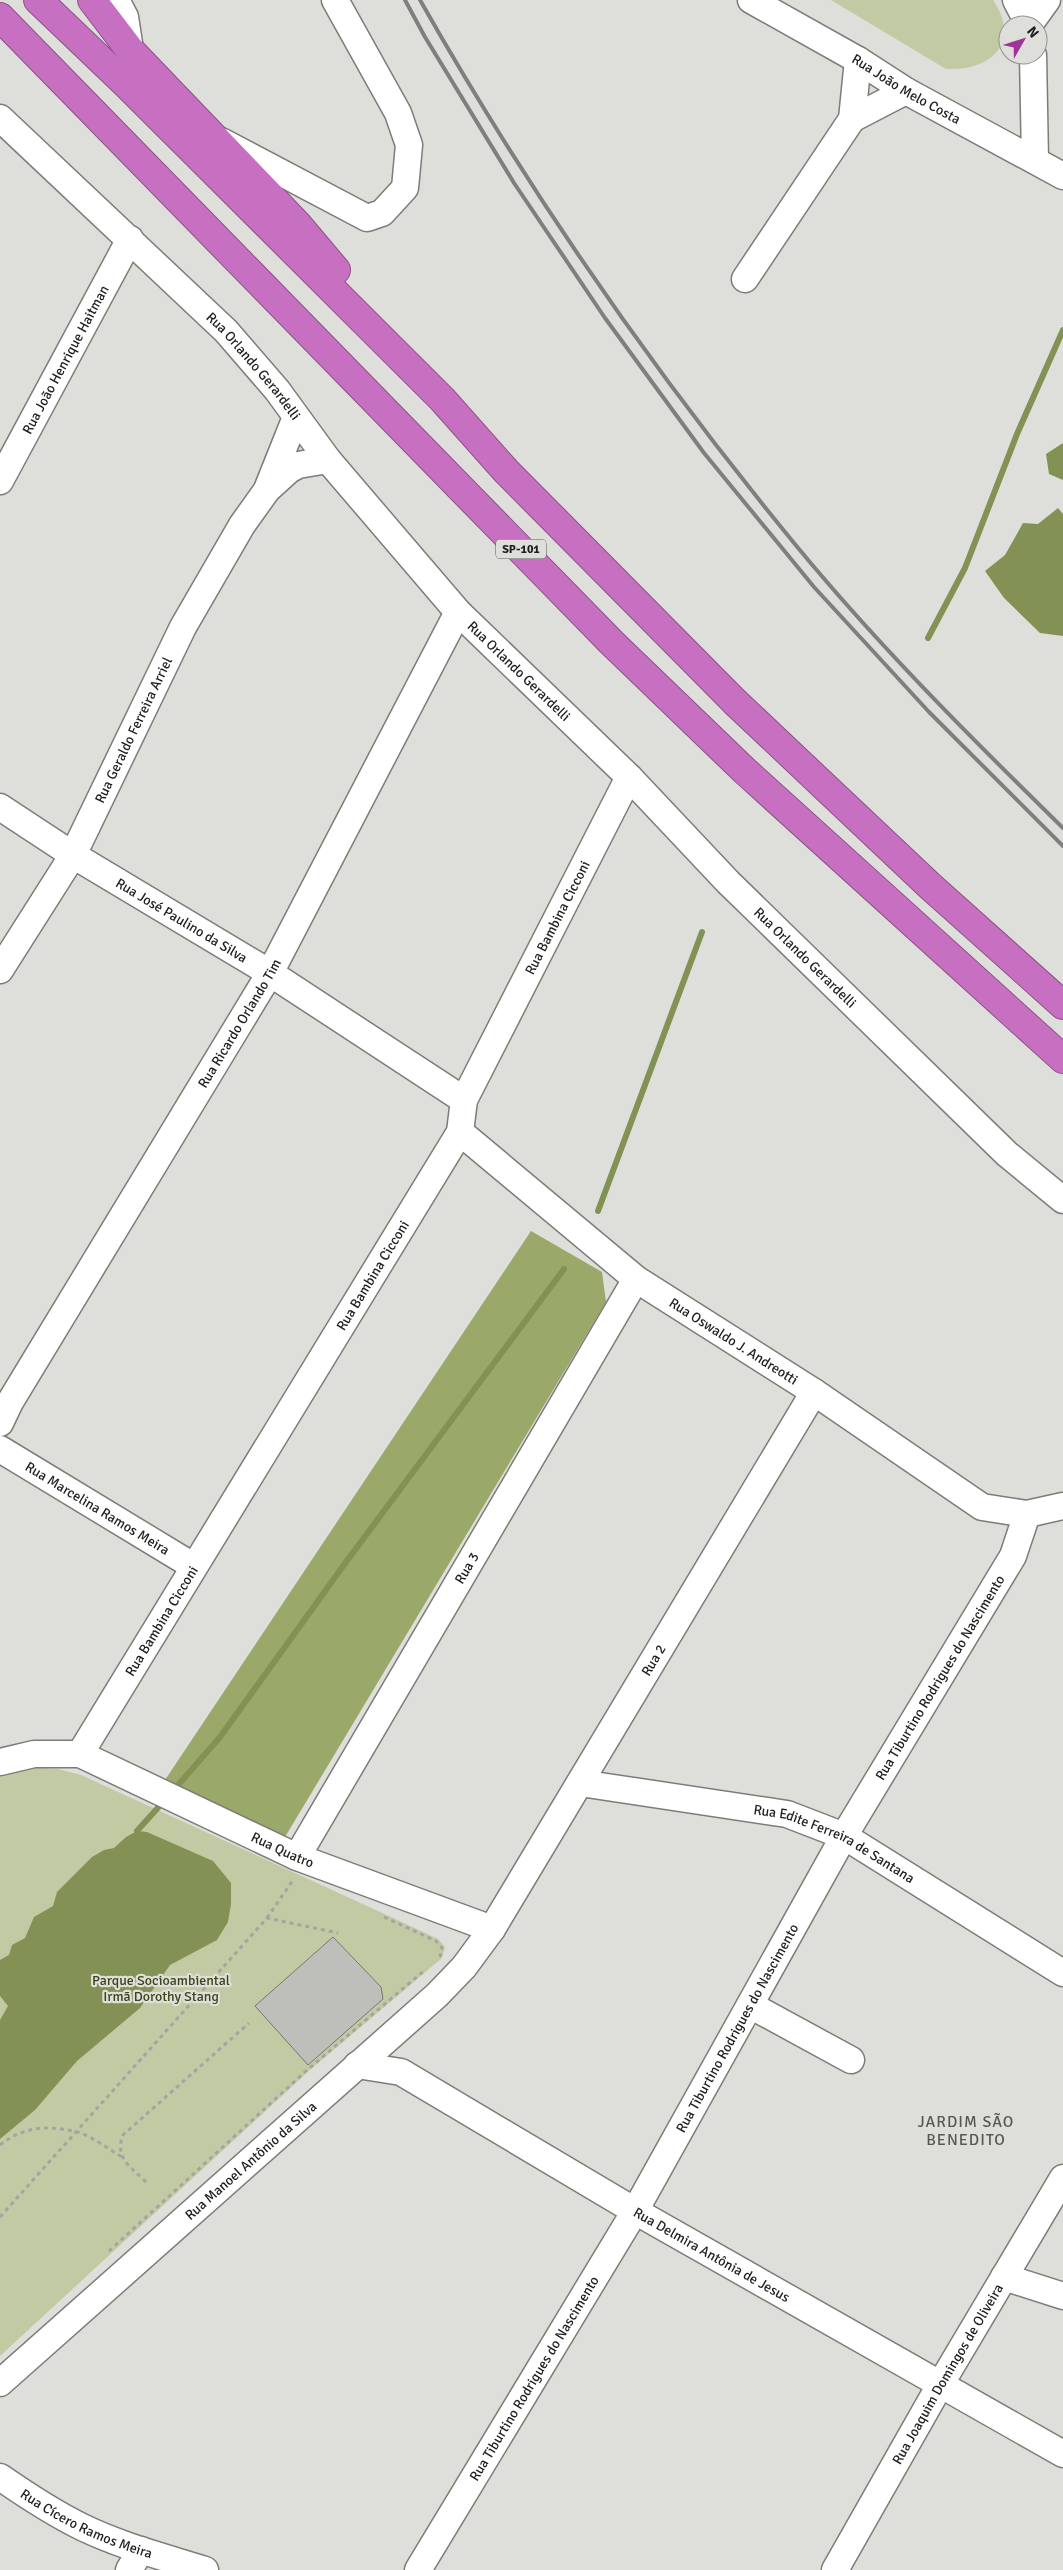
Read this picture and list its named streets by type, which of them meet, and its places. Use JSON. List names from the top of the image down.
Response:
{
  "streets": {
    "highway": ["SP-101"],
    "street": [
      "Rua João Melo Costa",
      "Rua João Henrique Haitman",
      "Rua Orlando Gerardelli",
      "Rua Geraldo Ferreira Arriel",
      "Rua Bambina Cicconi",
      "Rua José Paulino da Silva",
      "Rua Ricardo Orlando Tim",
      "Rua Oswaldo J. Andreotti",
      "Rua Marcelina Ramos Meira",
      "Rua 3",
      "Rua 2",
      "Rua Tiburtino Rodrigues do Nascimento",
      "Rua Edite Ferreira de Santana",
      "Rua Quatro",
      "Rua Manoel Antônio da Silva",
      "Rua Delmira Antônia de Jesus",
      "Rua Joaquim Domingos de Oliveira",
      "Rua Cícero Ramos Meira"
    ]
  },
  "crossings": [
    ["Rua João Henrique Haitman", "Rua Orlando Gerardelli"],
    ["Rua Orlando Gerardelli", "Rua Geraldo Ferreira Arriel"],
    ["Rua Orlando Gerardelli", "Rua Bambina Cicconi"],
    ["Rua Orlando Gerardelli", "Rua Ricardo Orlando Tim"],
    ["Rua Geraldo Ferreira Arriel", "Rua José Paulino da Silva"],
    ["Rua Bambina Cicconi", "Rua José Paulino da Silva"],
    ["Rua Bambina Cicconi", "Rua Oswaldo J. Andreotti"],
    ["Rua Bambina Cicconi", "Rua Marcelina Ramos Meira"],
    ["Rua Bambina Cicconi", "Rua Quatro"],
    ["Rua José Paulino da Silva", "Rua Ricardo Orlando Tim"],
    ["Rua Oswaldo J. Andreotti", "Rua 3"],
    ["Rua Oswaldo J. Andreotti", "Rua 2"],
    ["Rua Oswaldo J. Andreotti", "Rua Tiburtino Rodrigues do Nascimento"],
    ["Rua 3", "Rua Quatro"],
    ["Rua 2", "Rua Edite Ferreira de Santana"],
    ["Rua 2", "Rua Quatro"],
    ["Rua 2", "Rua Manoel Antônio da Silva"],
    ["Rua Tiburtino Rodrigues do Nascimento", "Rua Edite Ferreira de Santana"],
    ["Rua Tiburtino Rodrigues do Nascimento", "Rua Delmira Antônia de Jesus"],
    ["Rua Quatro", "Rua Manoel Antônio da Silva"],
    ["Rua Manoel Antônio da Silva", "Rua Delmira Antônia de Jesus"],
    ["Rua Delmira Antônia de Jesus", "Rua Joaquim Domingos de Oliveira"]
  ],
  "districts": ["JARDIM SÃO BENEDITO"],
  "parks": ["Parque Socioambiental Irmã Dorothy Stang"],
  "north": "top right"
}
